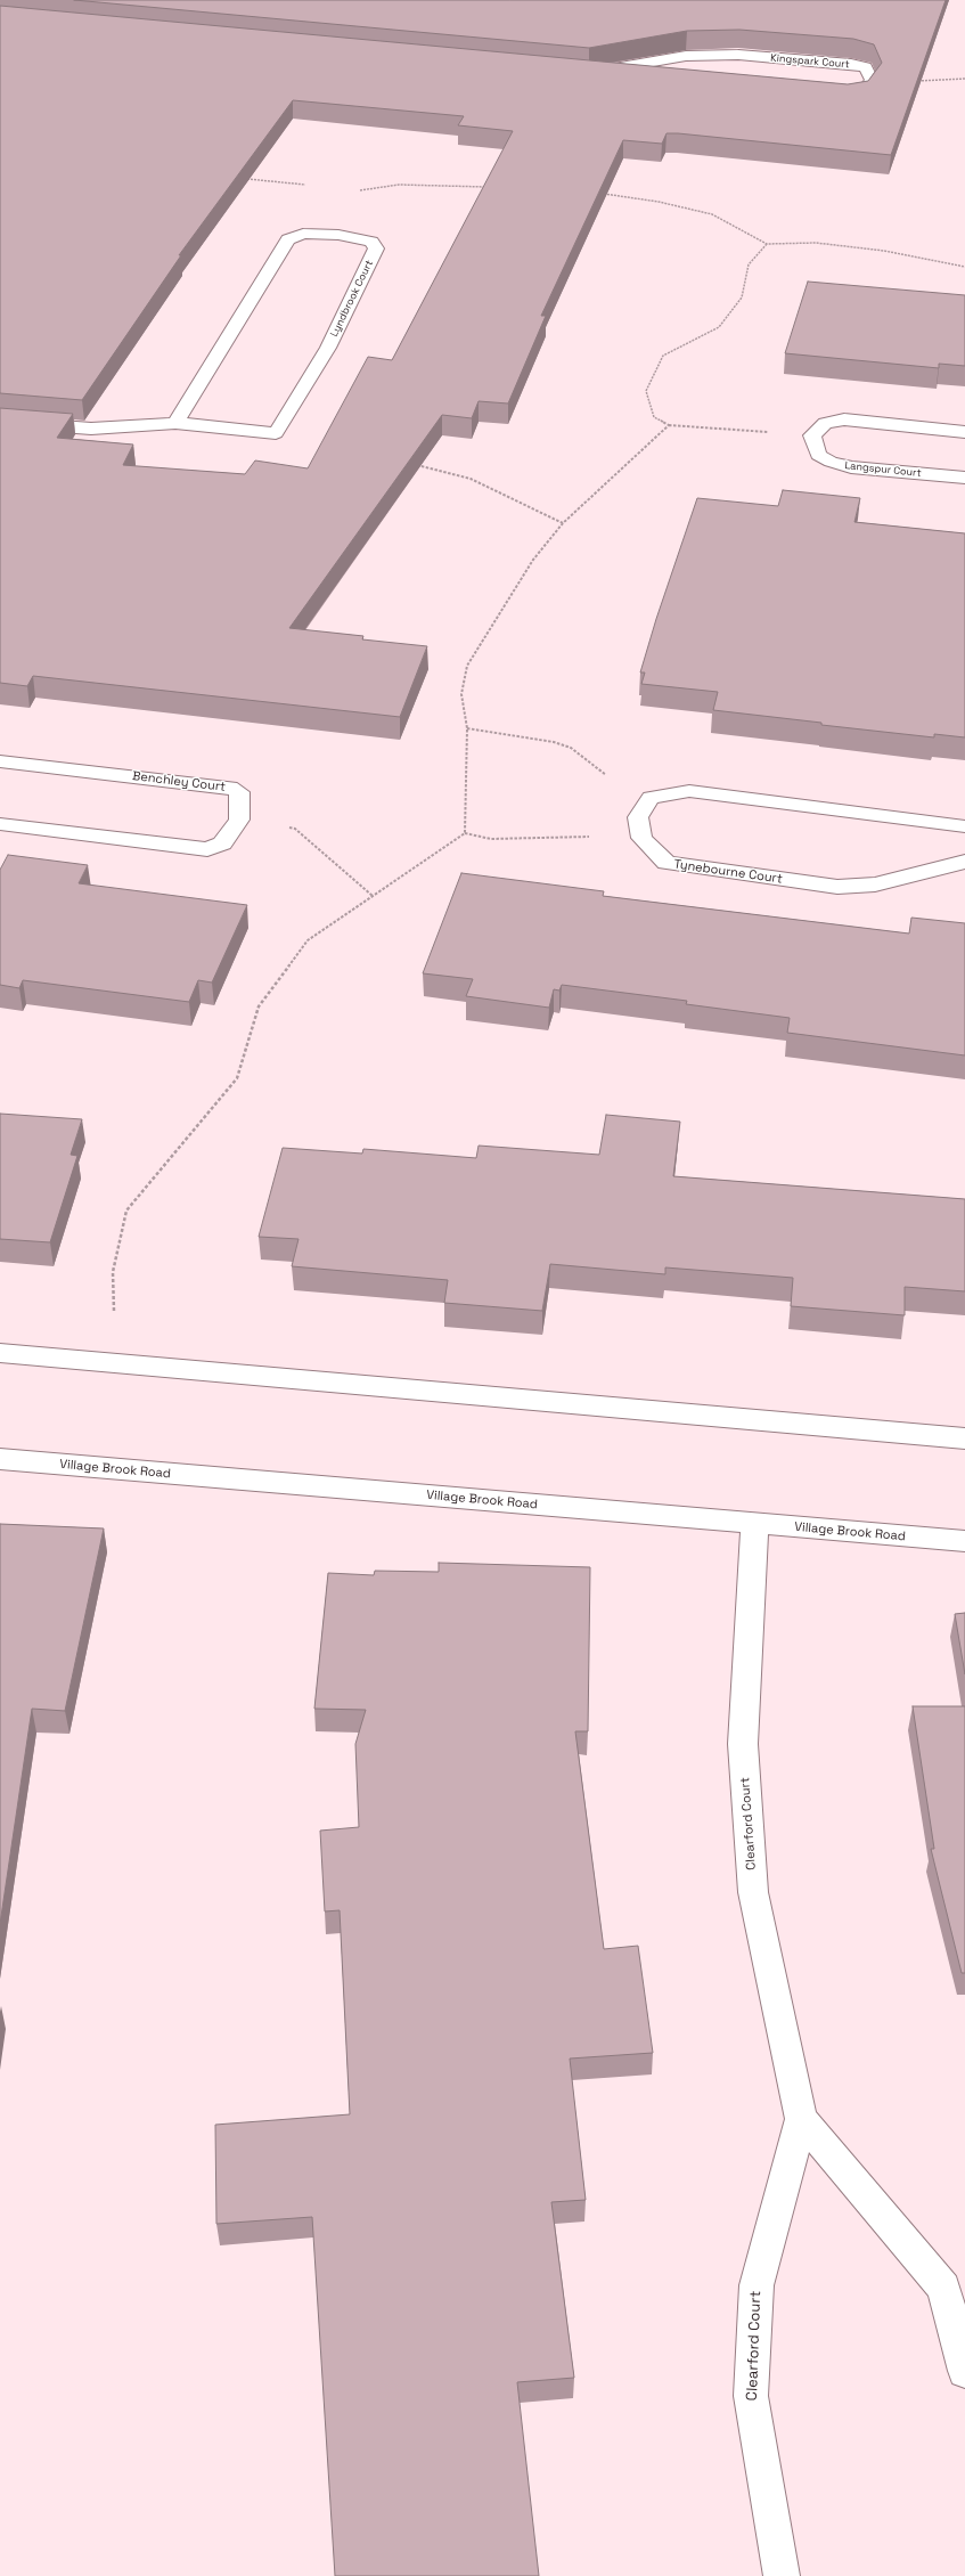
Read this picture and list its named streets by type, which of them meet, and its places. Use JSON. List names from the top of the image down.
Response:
{
  "streets": {
    "street": [
      "Kingspark Court",
      "Lyndbrook Court",
      "Langspur Court",
      "Benchley Court",
      "Tynebourne Court",
      "Village Brook Road",
      "Clearford Court"
    ]
  },
  "crossings": [
    ["Village Brook Road", "Clearford Court"]
  ]
}
